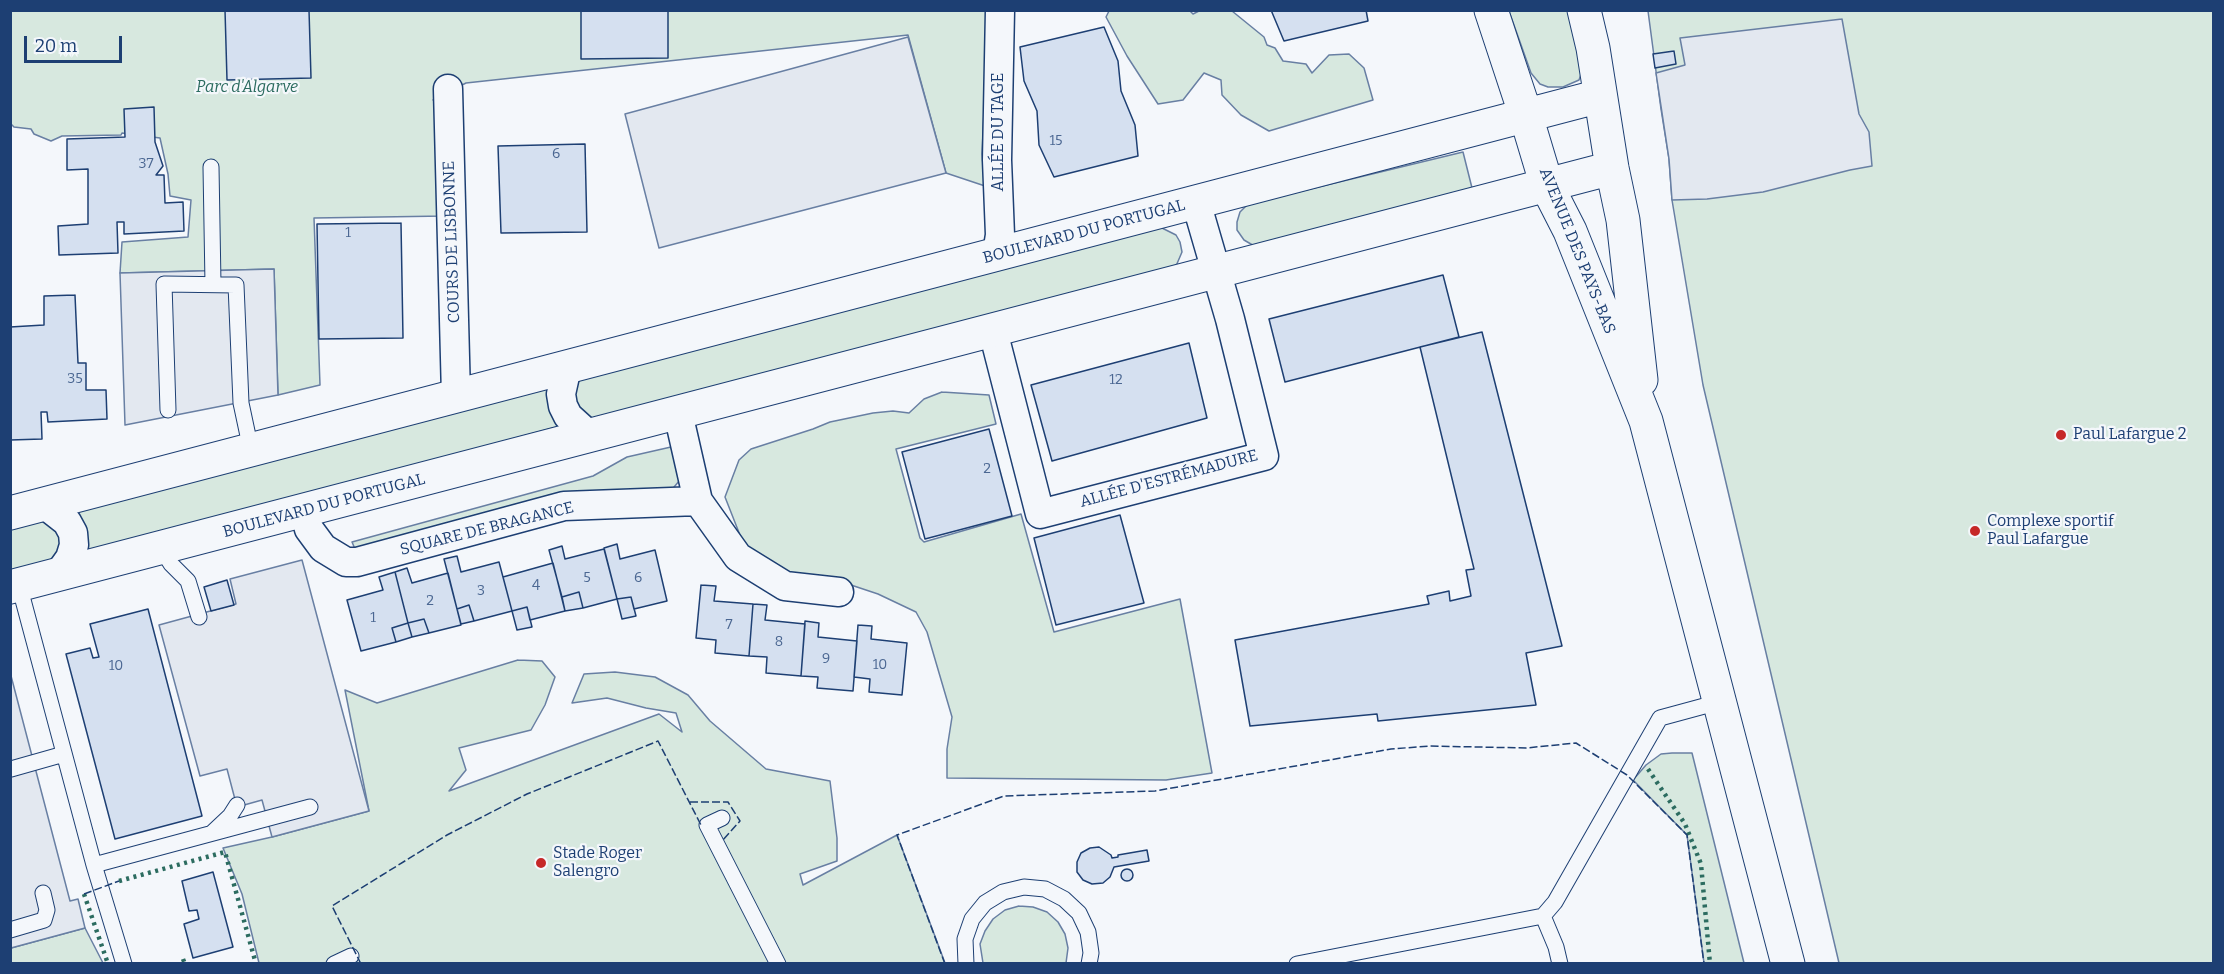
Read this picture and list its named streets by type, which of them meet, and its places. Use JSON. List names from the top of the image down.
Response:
{
  "streets": {
    "street": [
      "ALLÉE DU TAGE",
      "BOULEVARD DU PORTUGAL",
      "COURS DE LISBONNE",
      "AVENUE DES PAYS-BAS",
      "ALLÉE D'ESTRÉMADURE",
      "SQUARE DE BRAGANCE"
    ]
  },
  "crossings": [
    ["ALLÉE DU TAGE", "BOULEVARD DU PORTUGAL"],
    ["BOULEVARD DU PORTUGAL", "COURS DE LISBONNE"],
    ["BOULEVARD DU PORTUGAL", "AVENUE DES PAYS-BAS"],
    ["BOULEVARD DU PORTUGAL", "ALLÉE D'ESTRÉMADURE"],
    ["BOULEVARD DU PORTUGAL", "SQUARE DE BRAGANCE"]
  ],
  "parks": ["Parc d'Algarve"],
  "places": ["Paul Lafargue 2", "Complexe sportif Paul Lafargue", "Stade Roger Salengro"],
  "house_numbers": [
    "15",
    "6",
    "37",
    "1",
    "35",
    "12",
    "2",
    "5",
    "6",
    "4",
    "3",
    "2",
    "1",
    "7",
    "8",
    "9",
    "10",
    "10"
  ],
  "scale_bar": "20 m"
}
